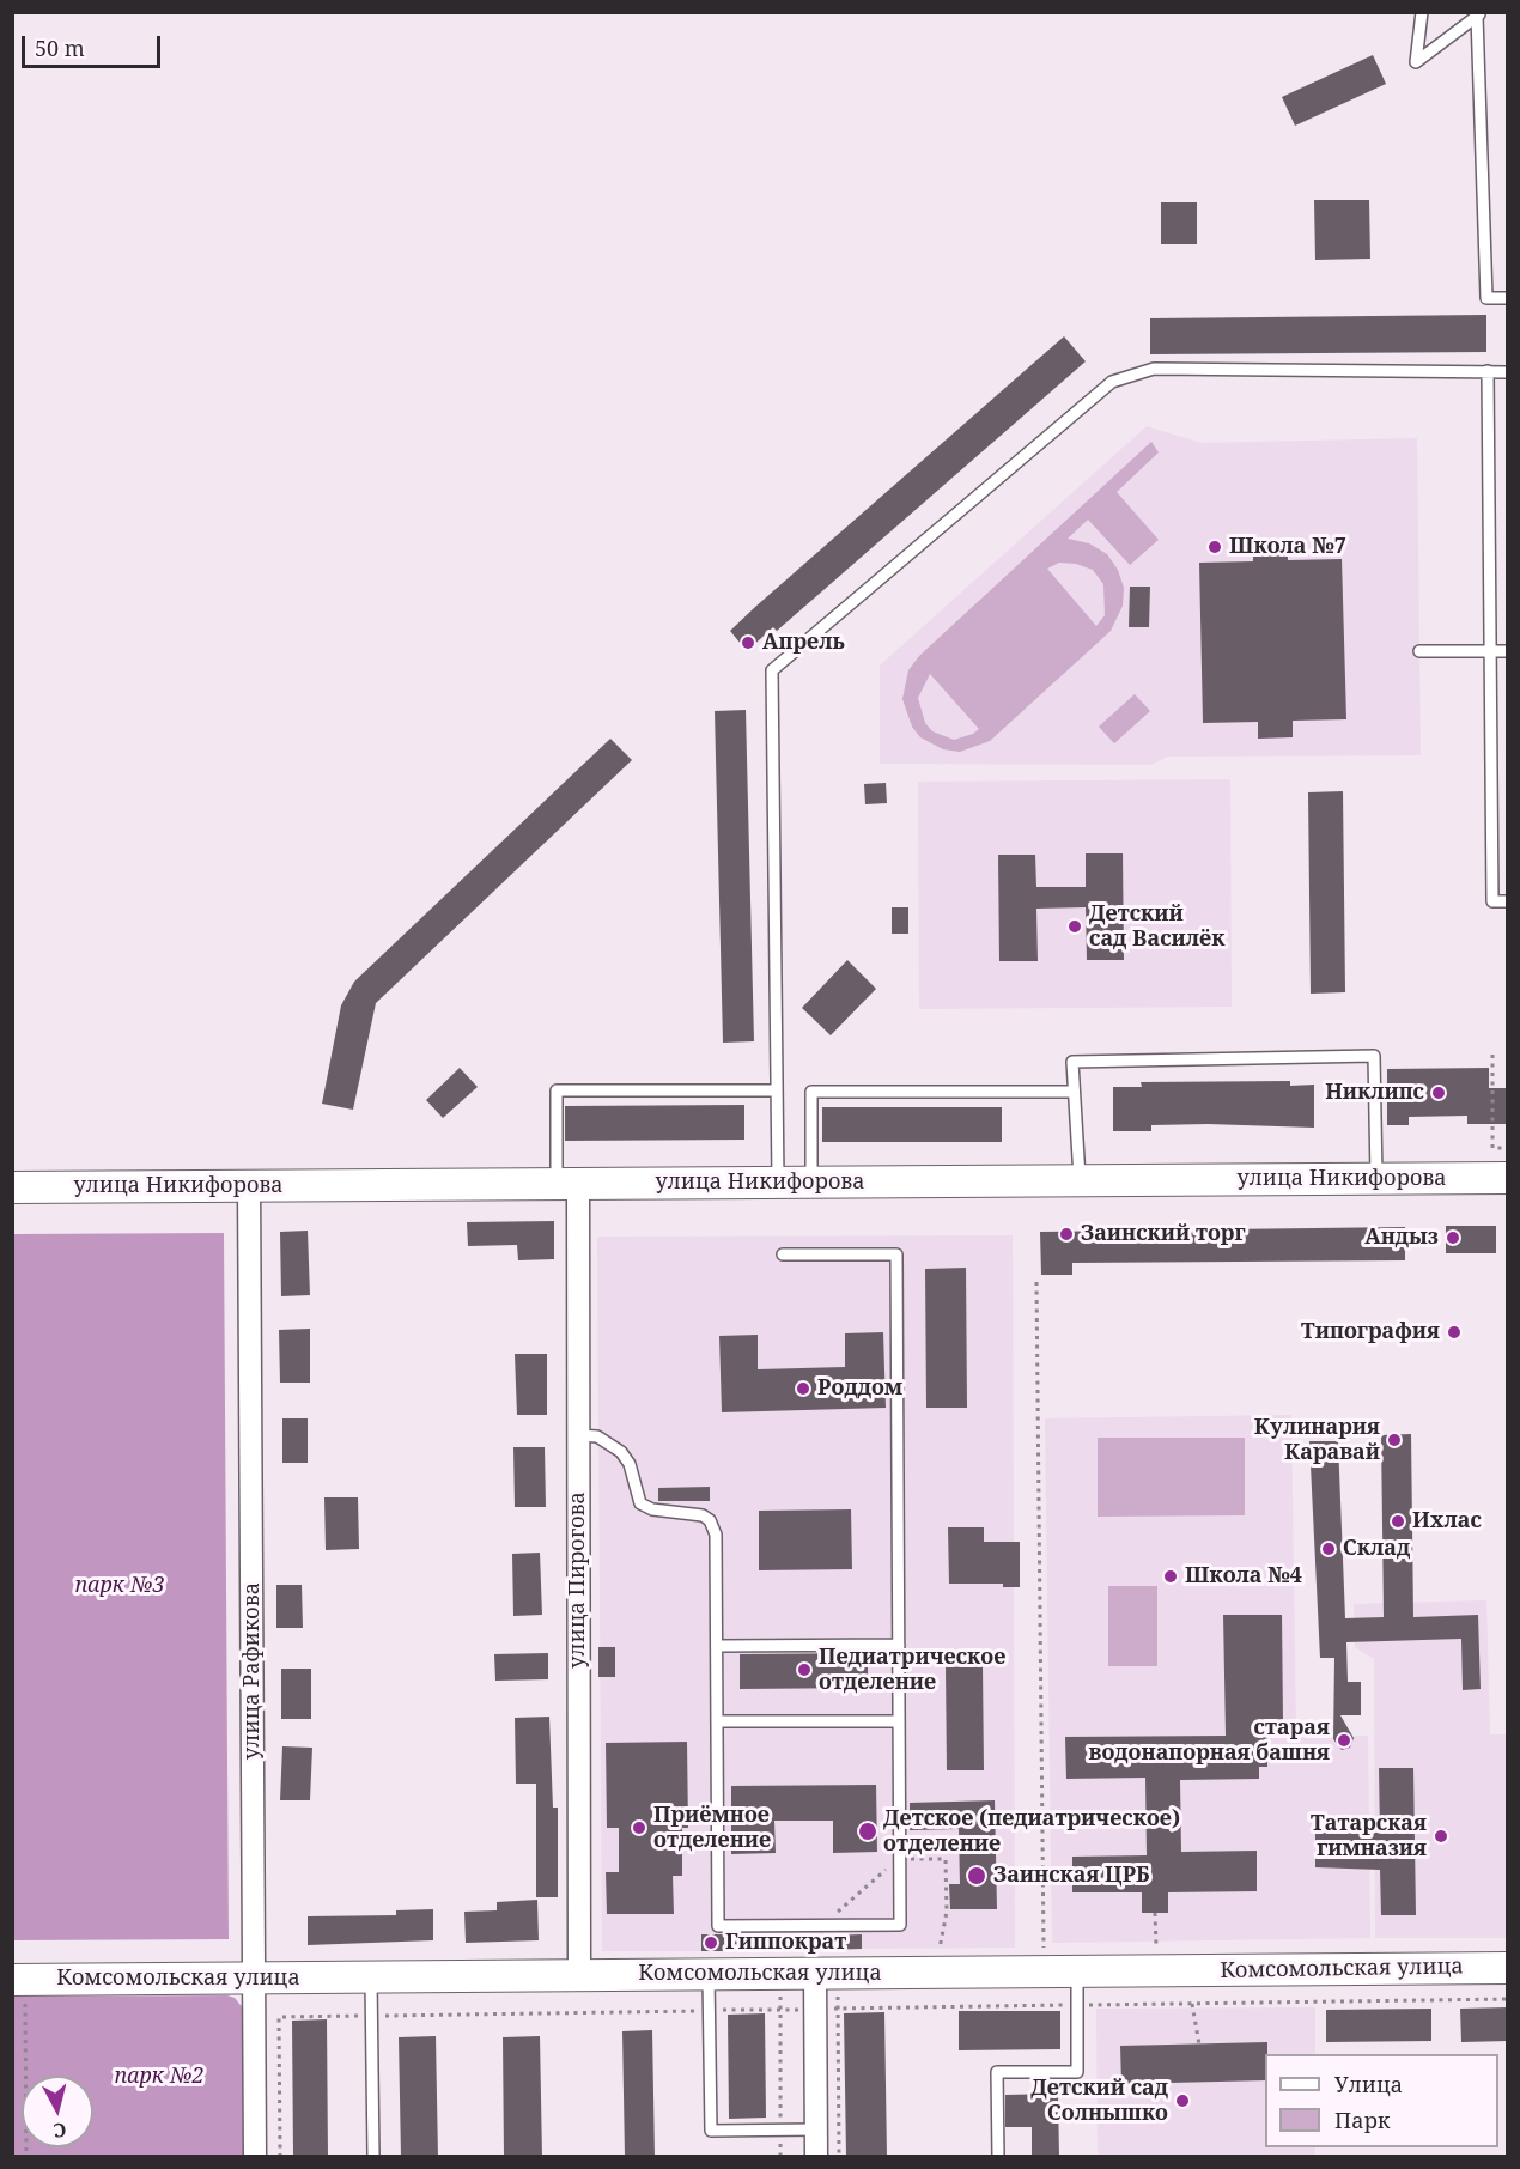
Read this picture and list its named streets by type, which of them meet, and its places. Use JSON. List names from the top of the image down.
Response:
{
  "streets": {
    "main road": ["улица Никифорова", "Комсомольская улица"],
    "street": ["улица Пирогова", "улица Рафикова"]
  },
  "crossings": [
    ["улица Никифорова", "улица Пирогова"],
    ["улица Никифорова", "улица Рафикова"],
    ["улица Пирогова", "Комсомольская улица"],
    ["улица Рафикова", "Комсомольская улица"]
  ],
  "parks": ["парк №3", "парк №2"],
  "places": [
    "Школа №7",
    "Апрель",
    "Детский сад Василёк",
    "Никлипс",
    "Заинский торг",
    "Андыз",
    "Типография",
    "Роддом",
    "Кулинария Каравай",
    "Ихлас",
    "Склад",
    "Школа №4",
    "Педиатрическое отделение",
    "старая водонапорная башня",
    "Приёмное отделение",
    "Детское (педиатрическое) отделение",
    "Татарская гимназия",
    "Заинская ЦРБ",
    "Гиппократ",
    "Детский сад Солнышко"
  ],
  "legend": ["Улица", "Парк"],
  "scale_bar": "50 m",
  "north": "bottom"
}
